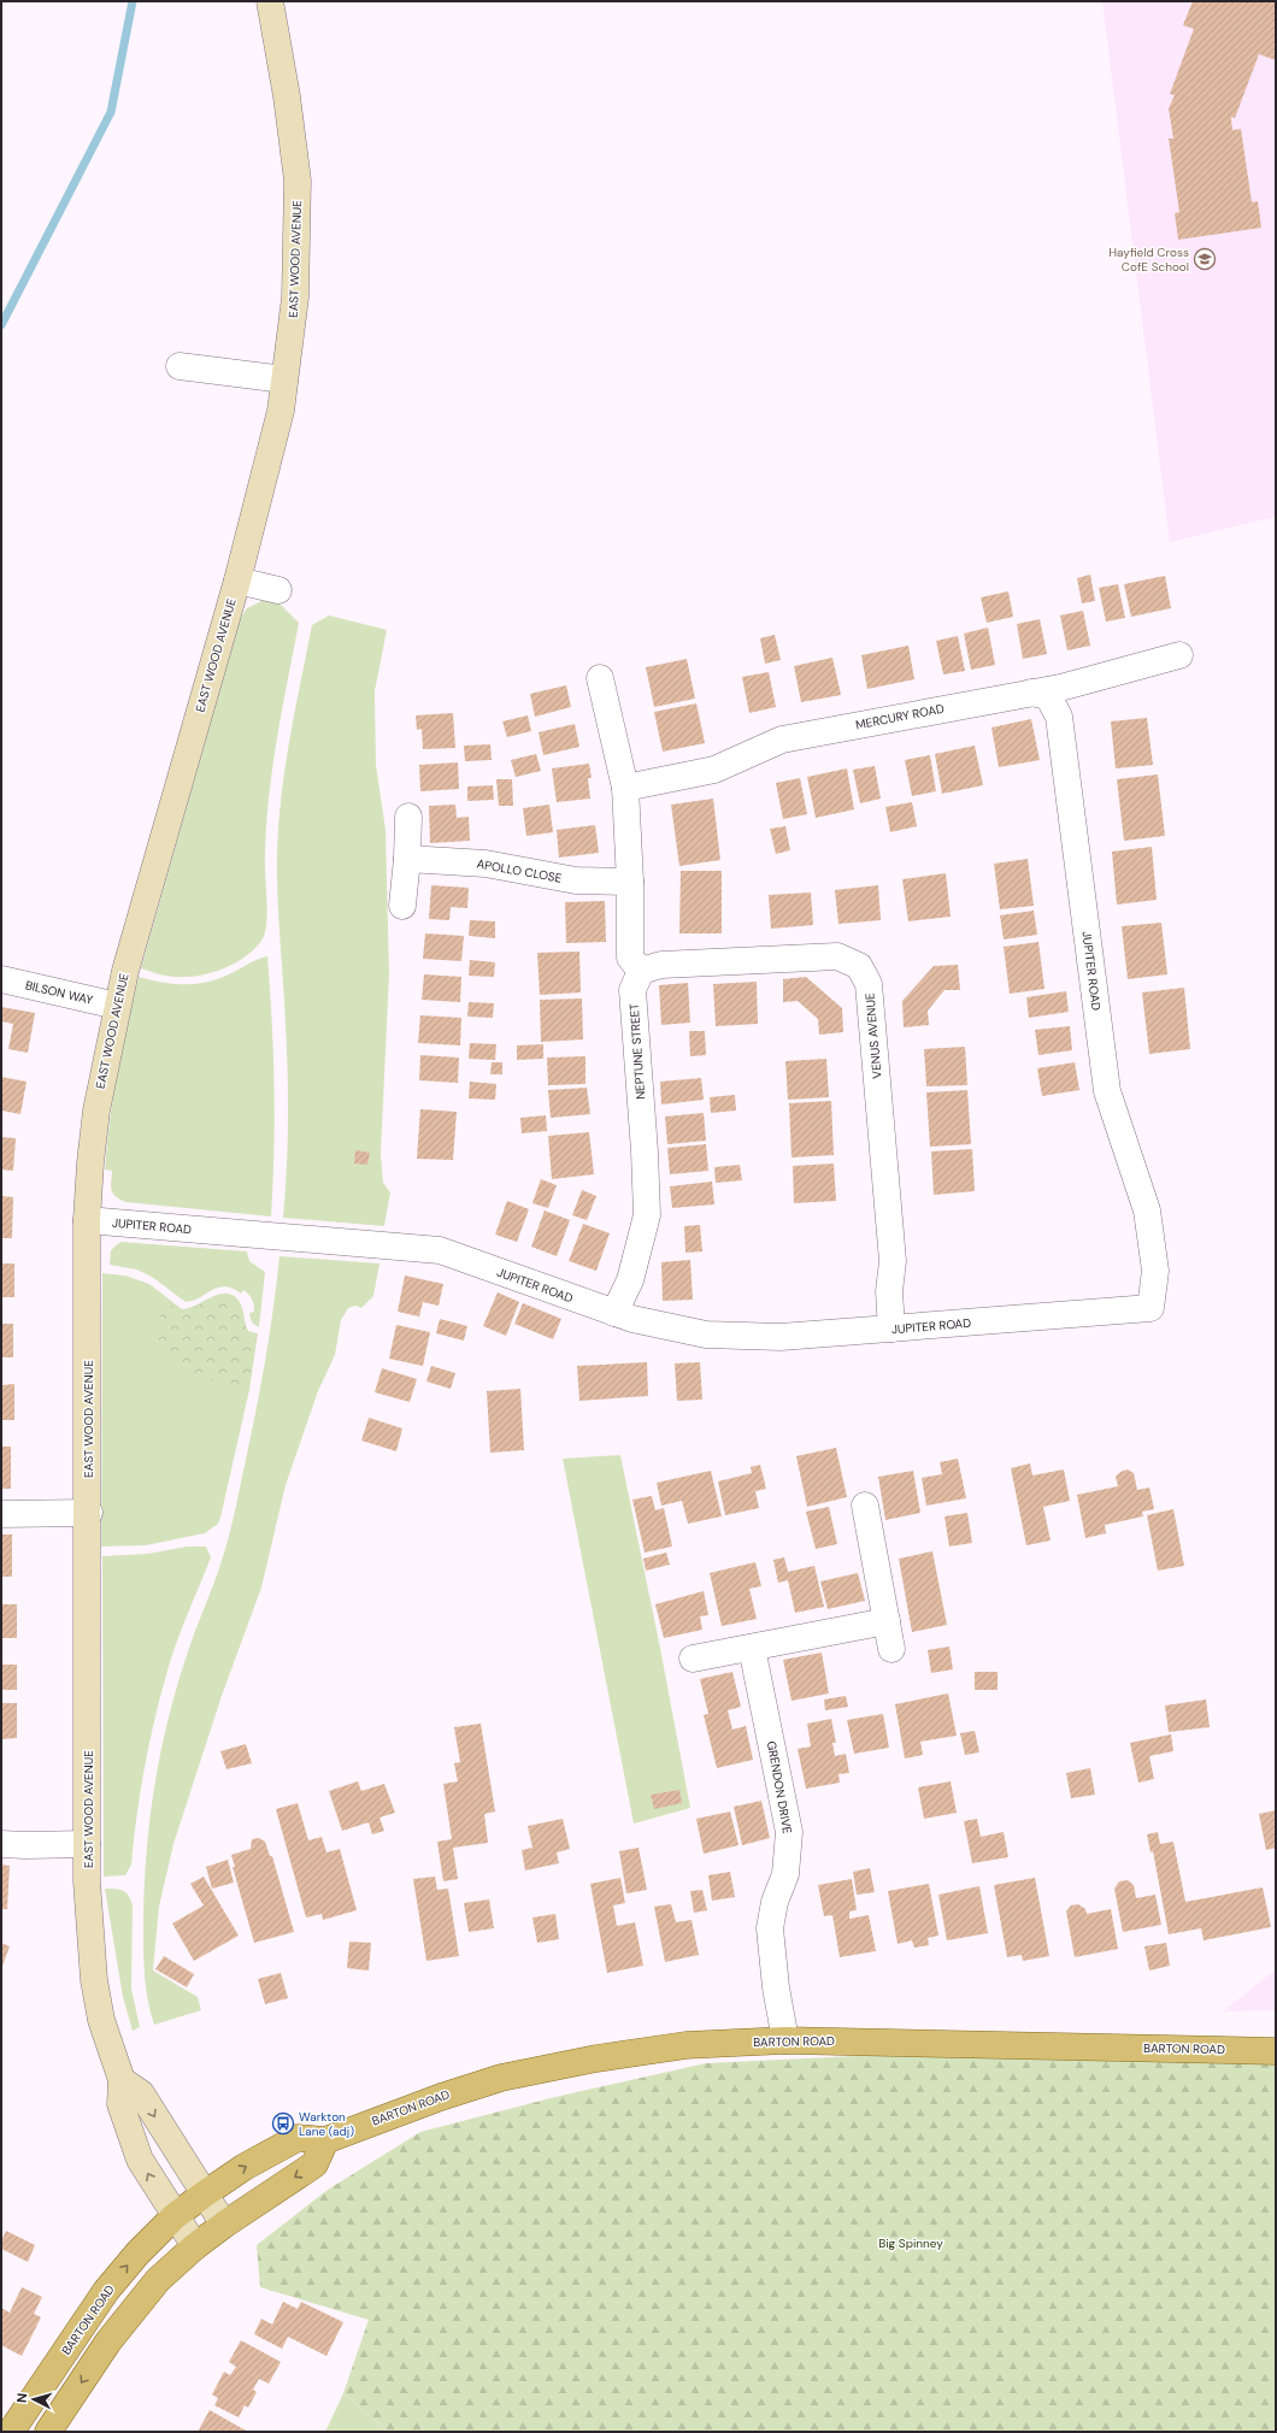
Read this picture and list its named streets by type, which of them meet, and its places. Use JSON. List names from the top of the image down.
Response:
{
  "streets": {
    "main road": ["BARTON ROAD"],
    "street": [
      "EAST WOOD AVENUE",
      "MERCURY ROAD",
      "APOLLO CLOSE",
      "JUPITER ROAD",
      "BILSON WAY",
      "VENUS AVENUE",
      "NEPTUNE STREET",
      "GRENDON DRIVE"
    ]
  },
  "crossings": [
    ["EAST WOOD AVENUE", "JUPITER ROAD"],
    ["EAST WOOD AVENUE", "BILSON WAY"],
    ["EAST WOOD AVENUE", "BARTON ROAD"],
    ["MERCURY ROAD", "JUPITER ROAD"],
    ["JUPITER ROAD", "VENUS AVENUE"],
    ["JUPITER ROAD", "NEPTUNE STREET"],
    ["VENUS AVENUE", "NEPTUNE STREET"],
    ["GRENDON DRIVE", "BARTON ROAD"]
  ],
  "parks": ["Big Spinney"],
  "places": {
    "school or university": ["Hayfield Cross CofE School"],
    "bus stop": ["Warkton Lane (adj)"]
  },
  "north": "left"
}
